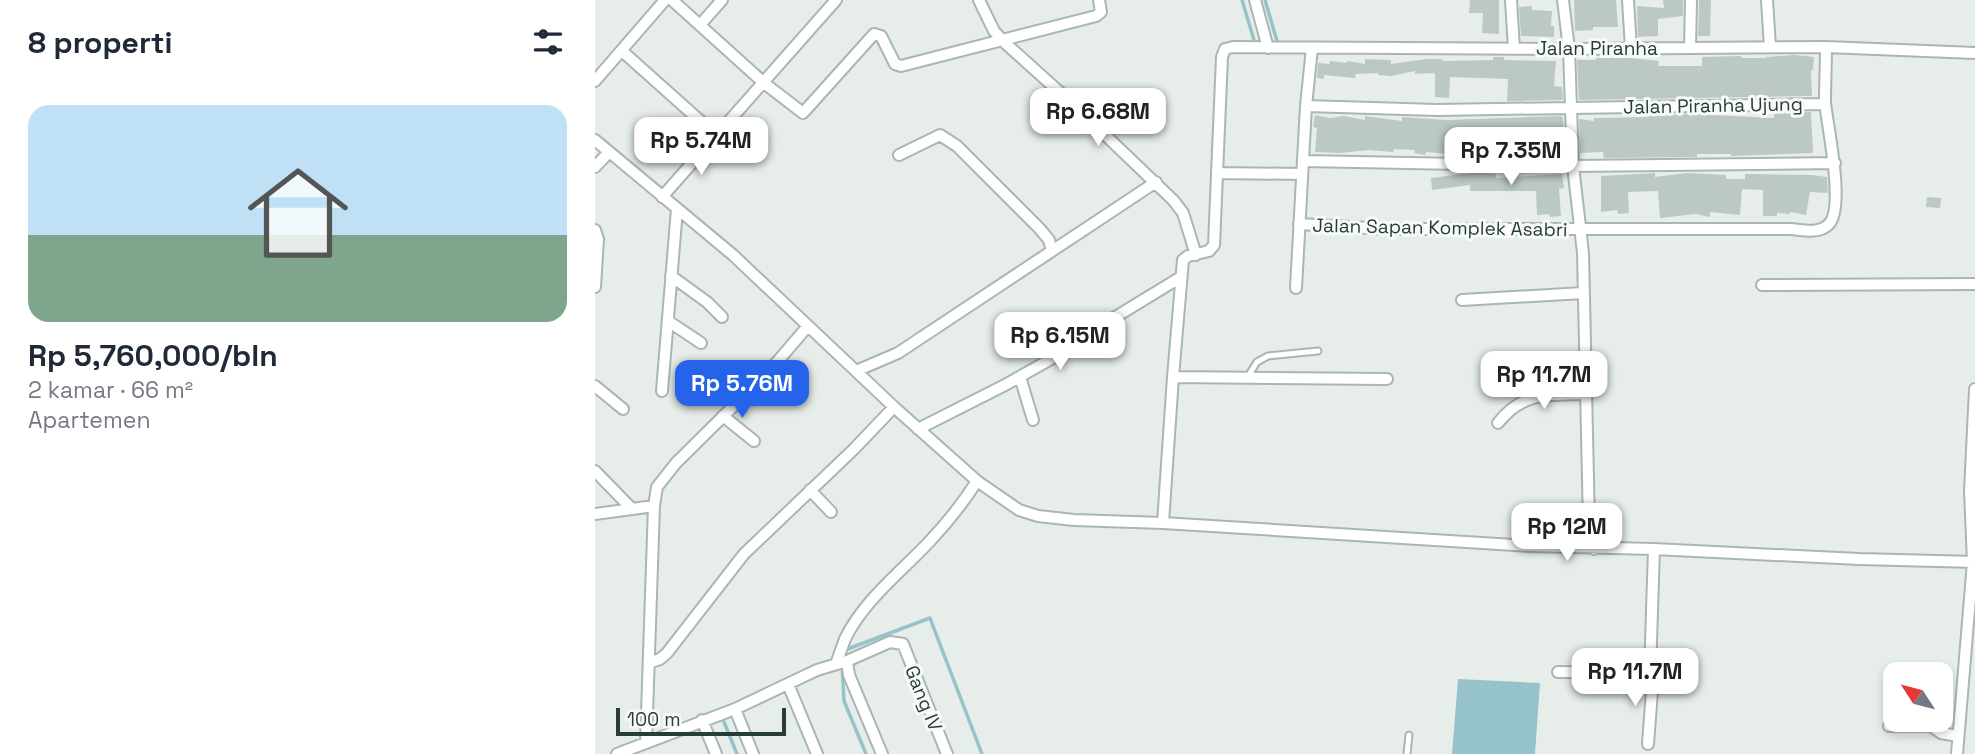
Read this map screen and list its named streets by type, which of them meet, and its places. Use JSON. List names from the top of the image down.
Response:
{
  "streets": {
    "street": [
      "Jalan Piranha",
      "Jalan Piranha Ujung",
      "Jalan Sapan Komplek Asabri",
      "Gang IV"
    ]
  },
  "scale_bar": "100 m",
  "north": "top left",
  "page": {
    "heading": "8 properti",
    "list": [
      {
        "name": "Rp 5,760,000/bln",
        "note": "2 kamar · 66 m² · Apartemen"
      }
    ],
    "price": [
      "Rp 6.68M",
      "Rp 5.74M",
      "Rp 7.35M",
      "Rp 6.15M",
      "Rp 11.7M",
      "Rp 5.76M",
      "Rp 12M",
      "Rp 11.7M"
    ],
    "scale": "100 m"
  }
}
